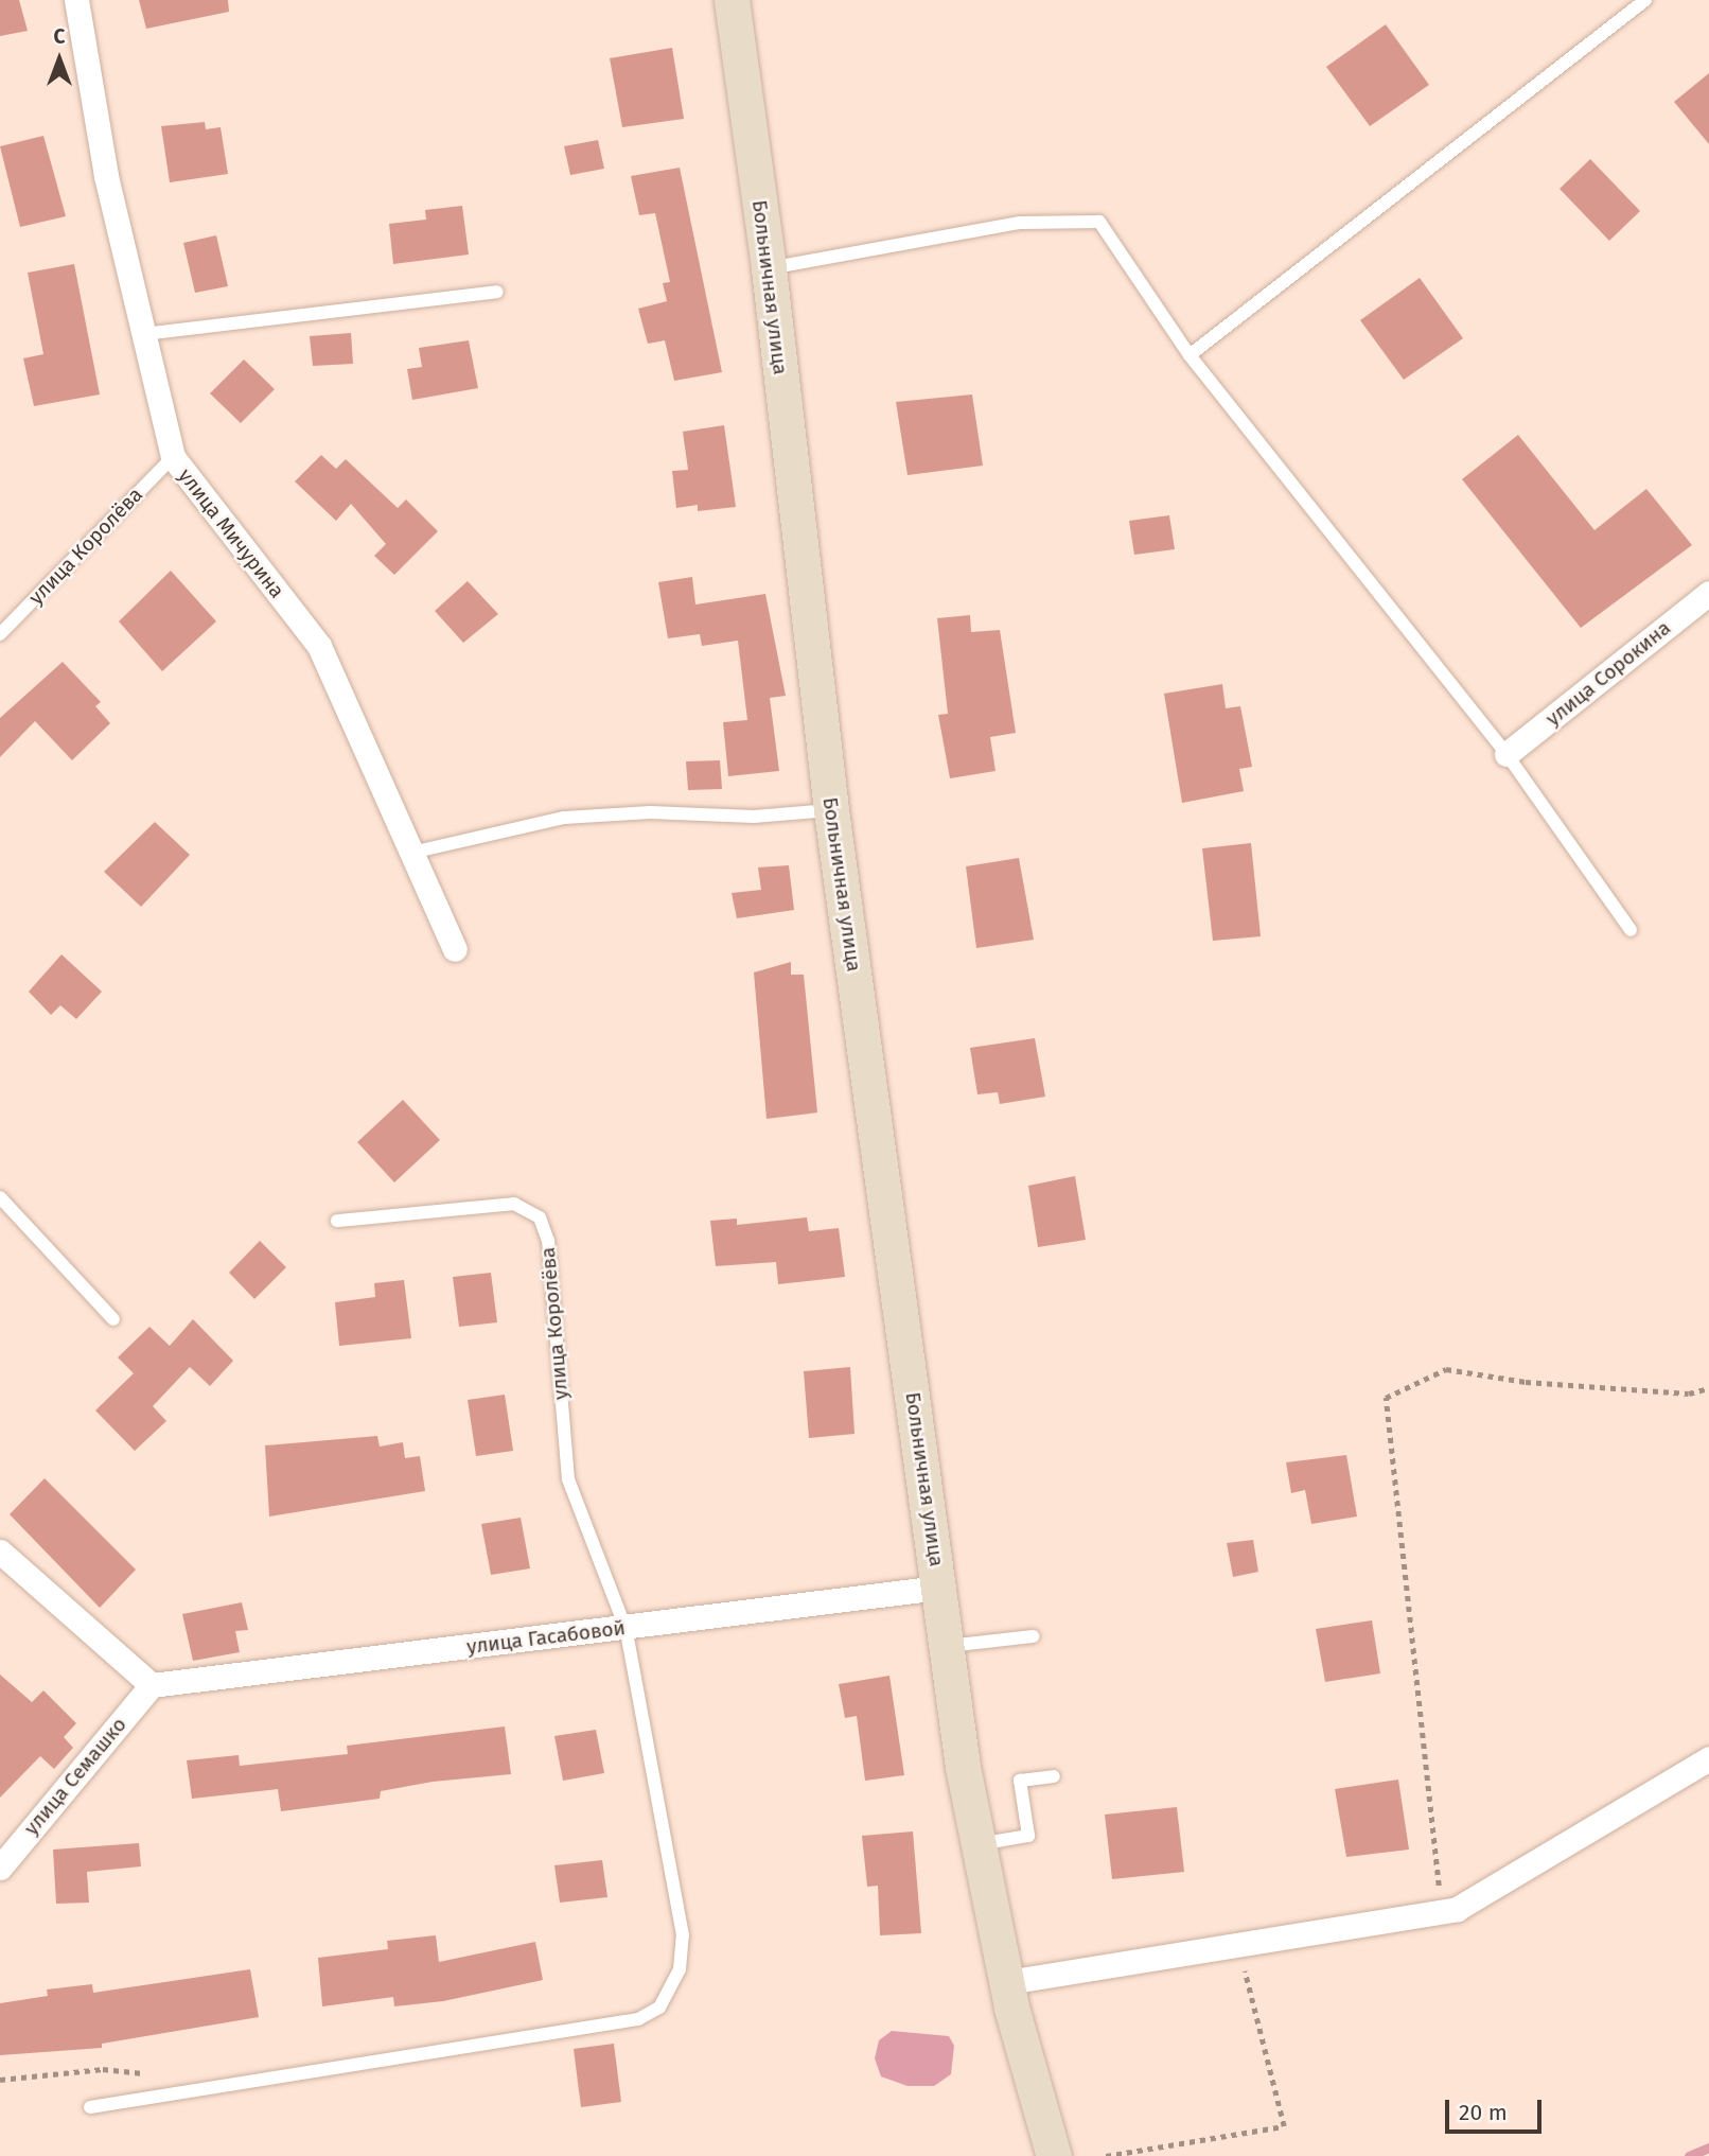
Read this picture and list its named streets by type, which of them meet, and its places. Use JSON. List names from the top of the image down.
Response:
{
  "streets": {
    "street": [
      "Больничная улица",
      "улица Мичурина",
      "улица Сорокина",
      "улица Гасабовой",
      "улица Семашко"
    ],
    "lane": ["улица Королёва"]
  },
  "crossings": [
    ["Больничная улица", "улица Гасабовой"],
    ["улица Мичурина", "улица Королёва"],
    ["улица Королёва", "улица Гасабовой"],
    ["улица Гасабовой", "улица Семашко"]
  ],
  "scale_bar": "20 m",
  "north": "top"
}
